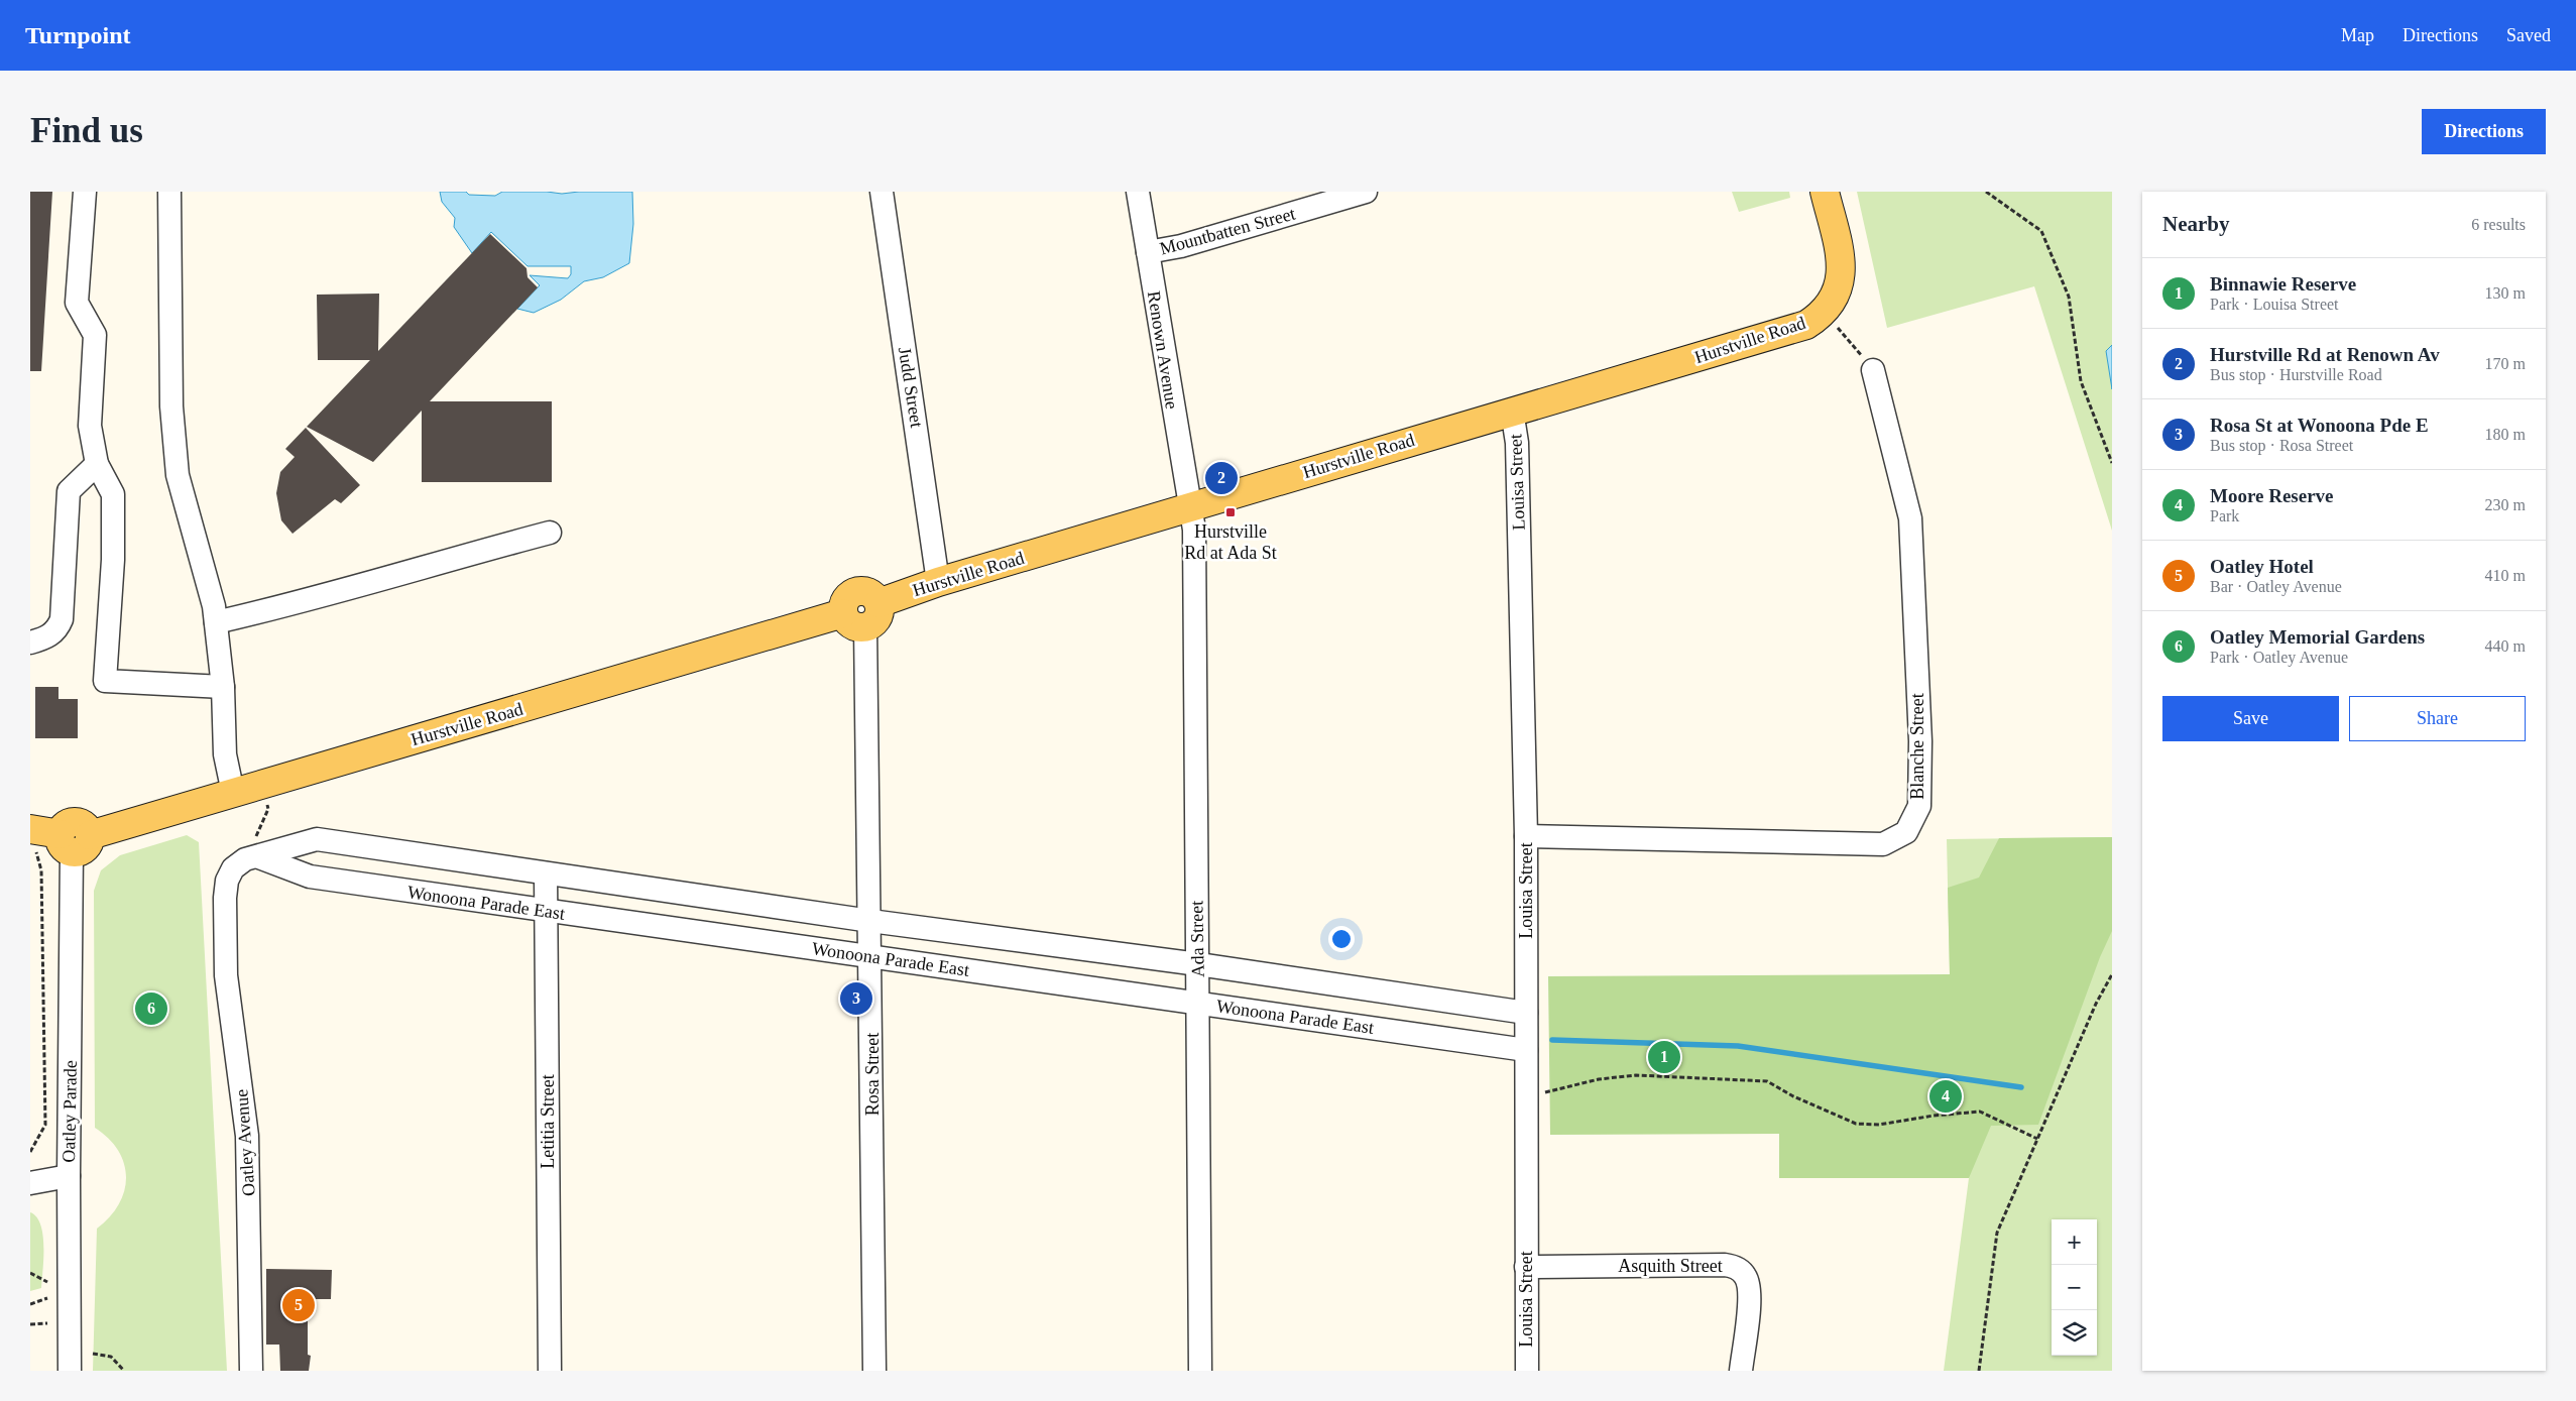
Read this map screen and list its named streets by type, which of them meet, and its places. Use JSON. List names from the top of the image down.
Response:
{
  "streets": {
    "main road": ["Hurstville Road"],
    "street": [
      "Mountbatten Street",
      "Renown Avenue",
      "Judd Street",
      "Louisa Street",
      "Blanche Street",
      "Wonoona Parade East",
      "Ada Street",
      "Rosa Street",
      "Oatley Parade",
      "Letitia Street",
      "Oatley Avenue",
      "Asquith Street"
    ]
  },
  "crossings": [
    ["Mountbatten Street", "Renown Avenue"],
    ["Hurstville Road", "Renown Avenue"],
    ["Hurstville Road", "Judd Street"],
    ["Hurstville Road", "Louisa Street"],
    ["Hurstville Road", "Ada Street"],
    ["Hurstville Road", "Rosa Street"],
    ["Hurstville Road", "Oatley Parade"],
    ["Renown Avenue", "Ada Street"],
    ["Louisa Street", "Blanche Street"],
    ["Louisa Street", "Wonoona Parade East"],
    ["Louisa Street", "Asquith Street"],
    ["Wonoona Parade East", "Ada Street"],
    ["Wonoona Parade East", "Rosa Street"],
    ["Wonoona Parade East", "Letitia Street"],
    ["Wonoona Parade East", "Oatley Avenue"]
  ],
  "places": {
    "transit": ["Hurstville Rd at Ada St"]
  },
  "page": {
    "header": "Turnpoint",
    "nav": ["Map", "Directions", "Saved"],
    "buttons": [
      "Directions",
      ["Save", "Share"]
    ],
    "title": "Find us",
    "heading": ["Nearby", "6 results"],
    "list": [
      {
        "mark": "1",
        "name": "Binnawie Reserve",
        "note": "Park · Louisa Street",
        "value": "130 m"
      },
      {
        "mark": "2",
        "name": "Hurstville Rd at Renown Av",
        "note": "Bus stop · Hurstville Road",
        "value": "170 m"
      },
      {
        "mark": "3",
        "name": "Rosa St at Wonoona Pde E",
        "note": "Bus stop · Rosa Street",
        "value": "180 m"
      },
      {
        "mark": "4",
        "name": "Moore Reserve",
        "note": "Park",
        "value": "230 m"
      },
      {
        "mark": "5",
        "name": "Oatley Hotel",
        "note": "Bar · Oatley Avenue",
        "value": "410 m"
      },
      {
        "mark": "6",
        "name": "Oatley Memorial Gardens",
        "note": "Park · Oatley Avenue",
        "value": "440 m"
      }
    ],
    "pins": [
      "2",
      "3",
      "6",
      "1",
      "4",
      "5"
    ],
    "map_buttons": ["+", "−"]
  }
}
